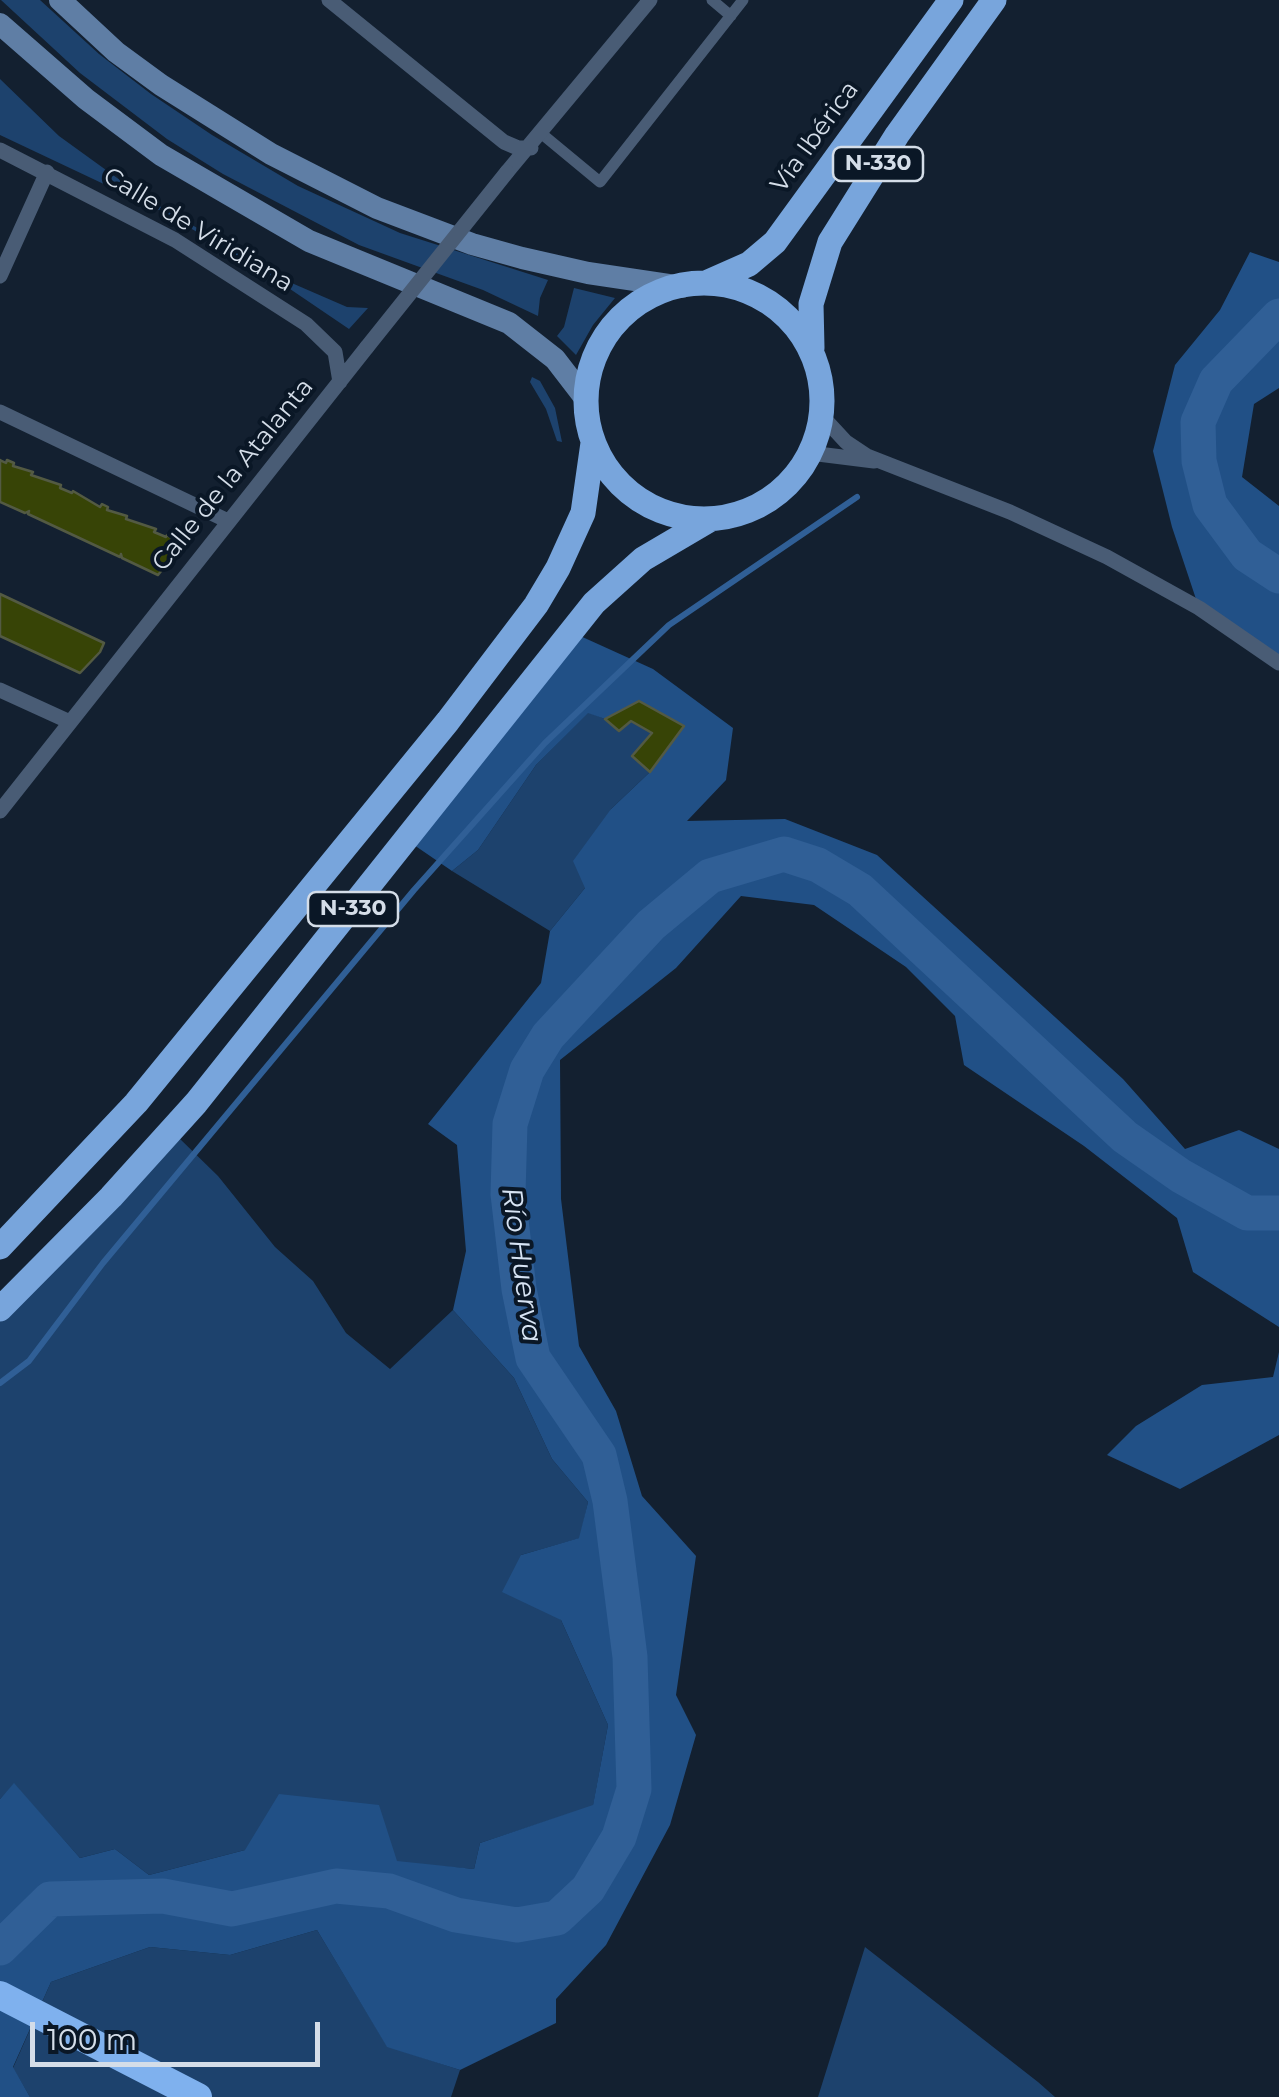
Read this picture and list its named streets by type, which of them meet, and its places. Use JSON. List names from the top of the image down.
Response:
{
  "streets": {
    "highway": ["Vía Ibérica", "N-330"],
    "street": ["Calle de Viridiana", "Calle de la Atalanta"]
  },
  "crossings": [
    ["Vía Ibérica", "N-330"],
    ["Calle de Viridiana", "Calle de la Atalanta"]
  ],
  "water": ["Río Huerva"],
  "scale_bar": "100 m"
}
